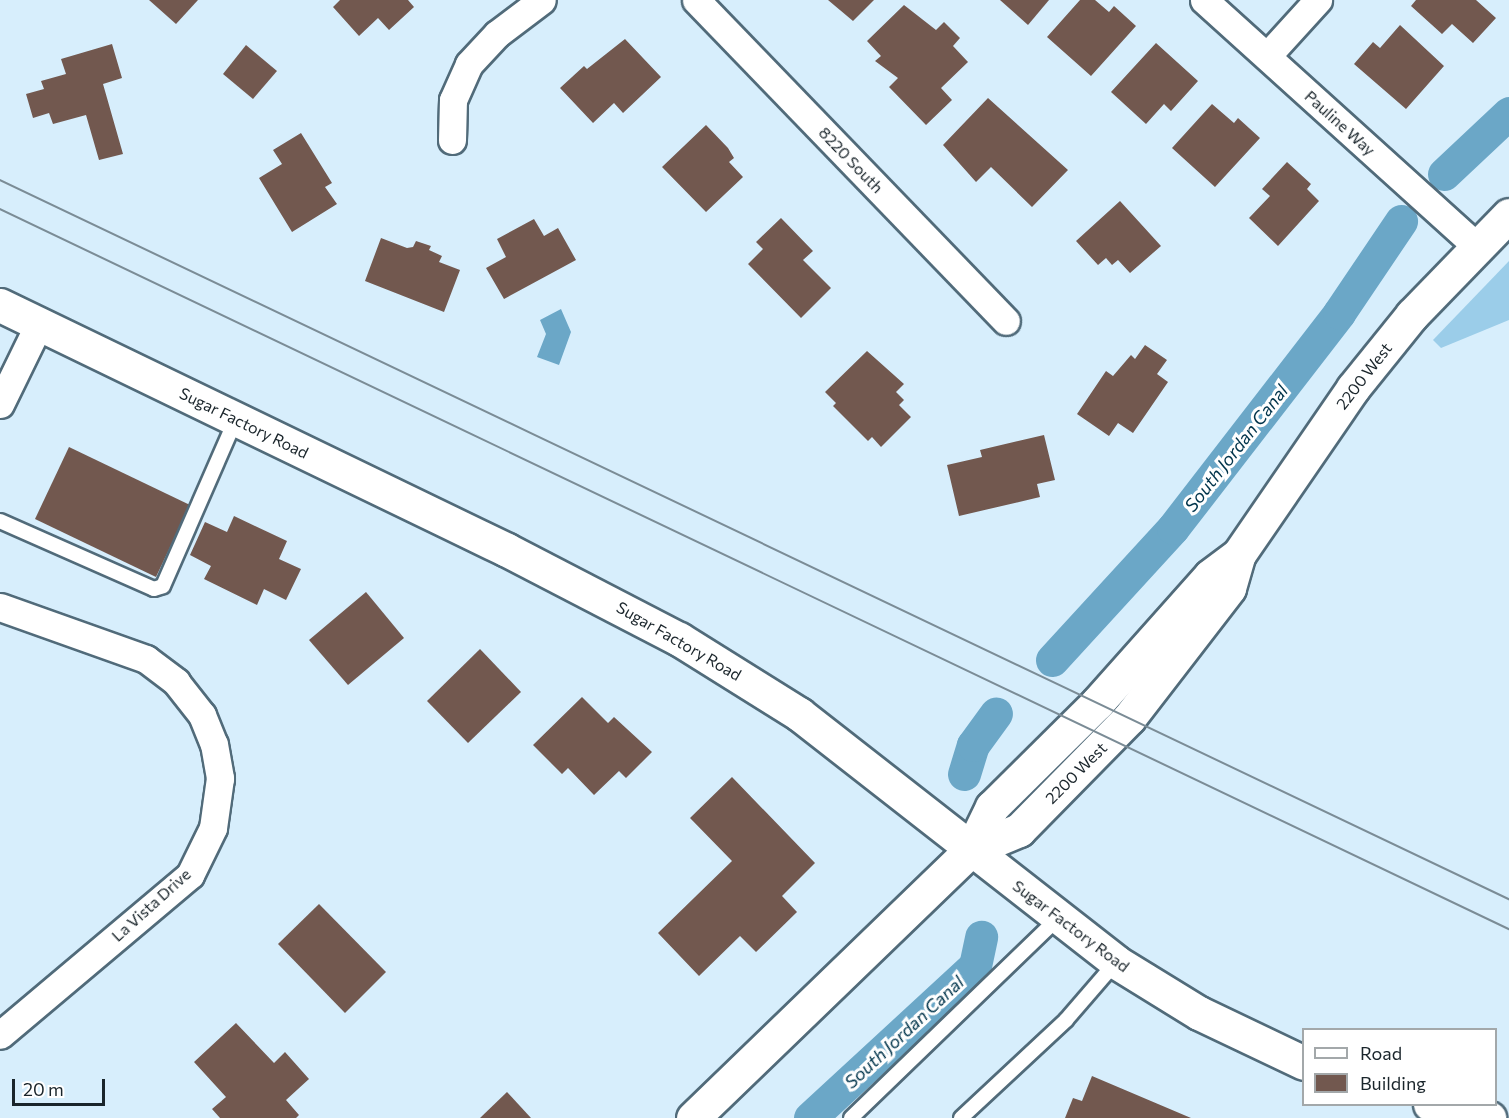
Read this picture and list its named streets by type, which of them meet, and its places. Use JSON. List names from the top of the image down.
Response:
{
  "streets": {
    "street": [
      "Pauline Way",
      "8220 South",
      "2200 West",
      "Sugar Factory Road",
      "La Vista Drive"
    ]
  },
  "crossings": [
    ["Pauline Way", "2200 West"],
    ["2200 West", "Sugar Factory Road"]
  ],
  "water": ["South Jordan Canal"],
  "legend": ["Road", "Building"],
  "scale_bar": "20 m"
}
